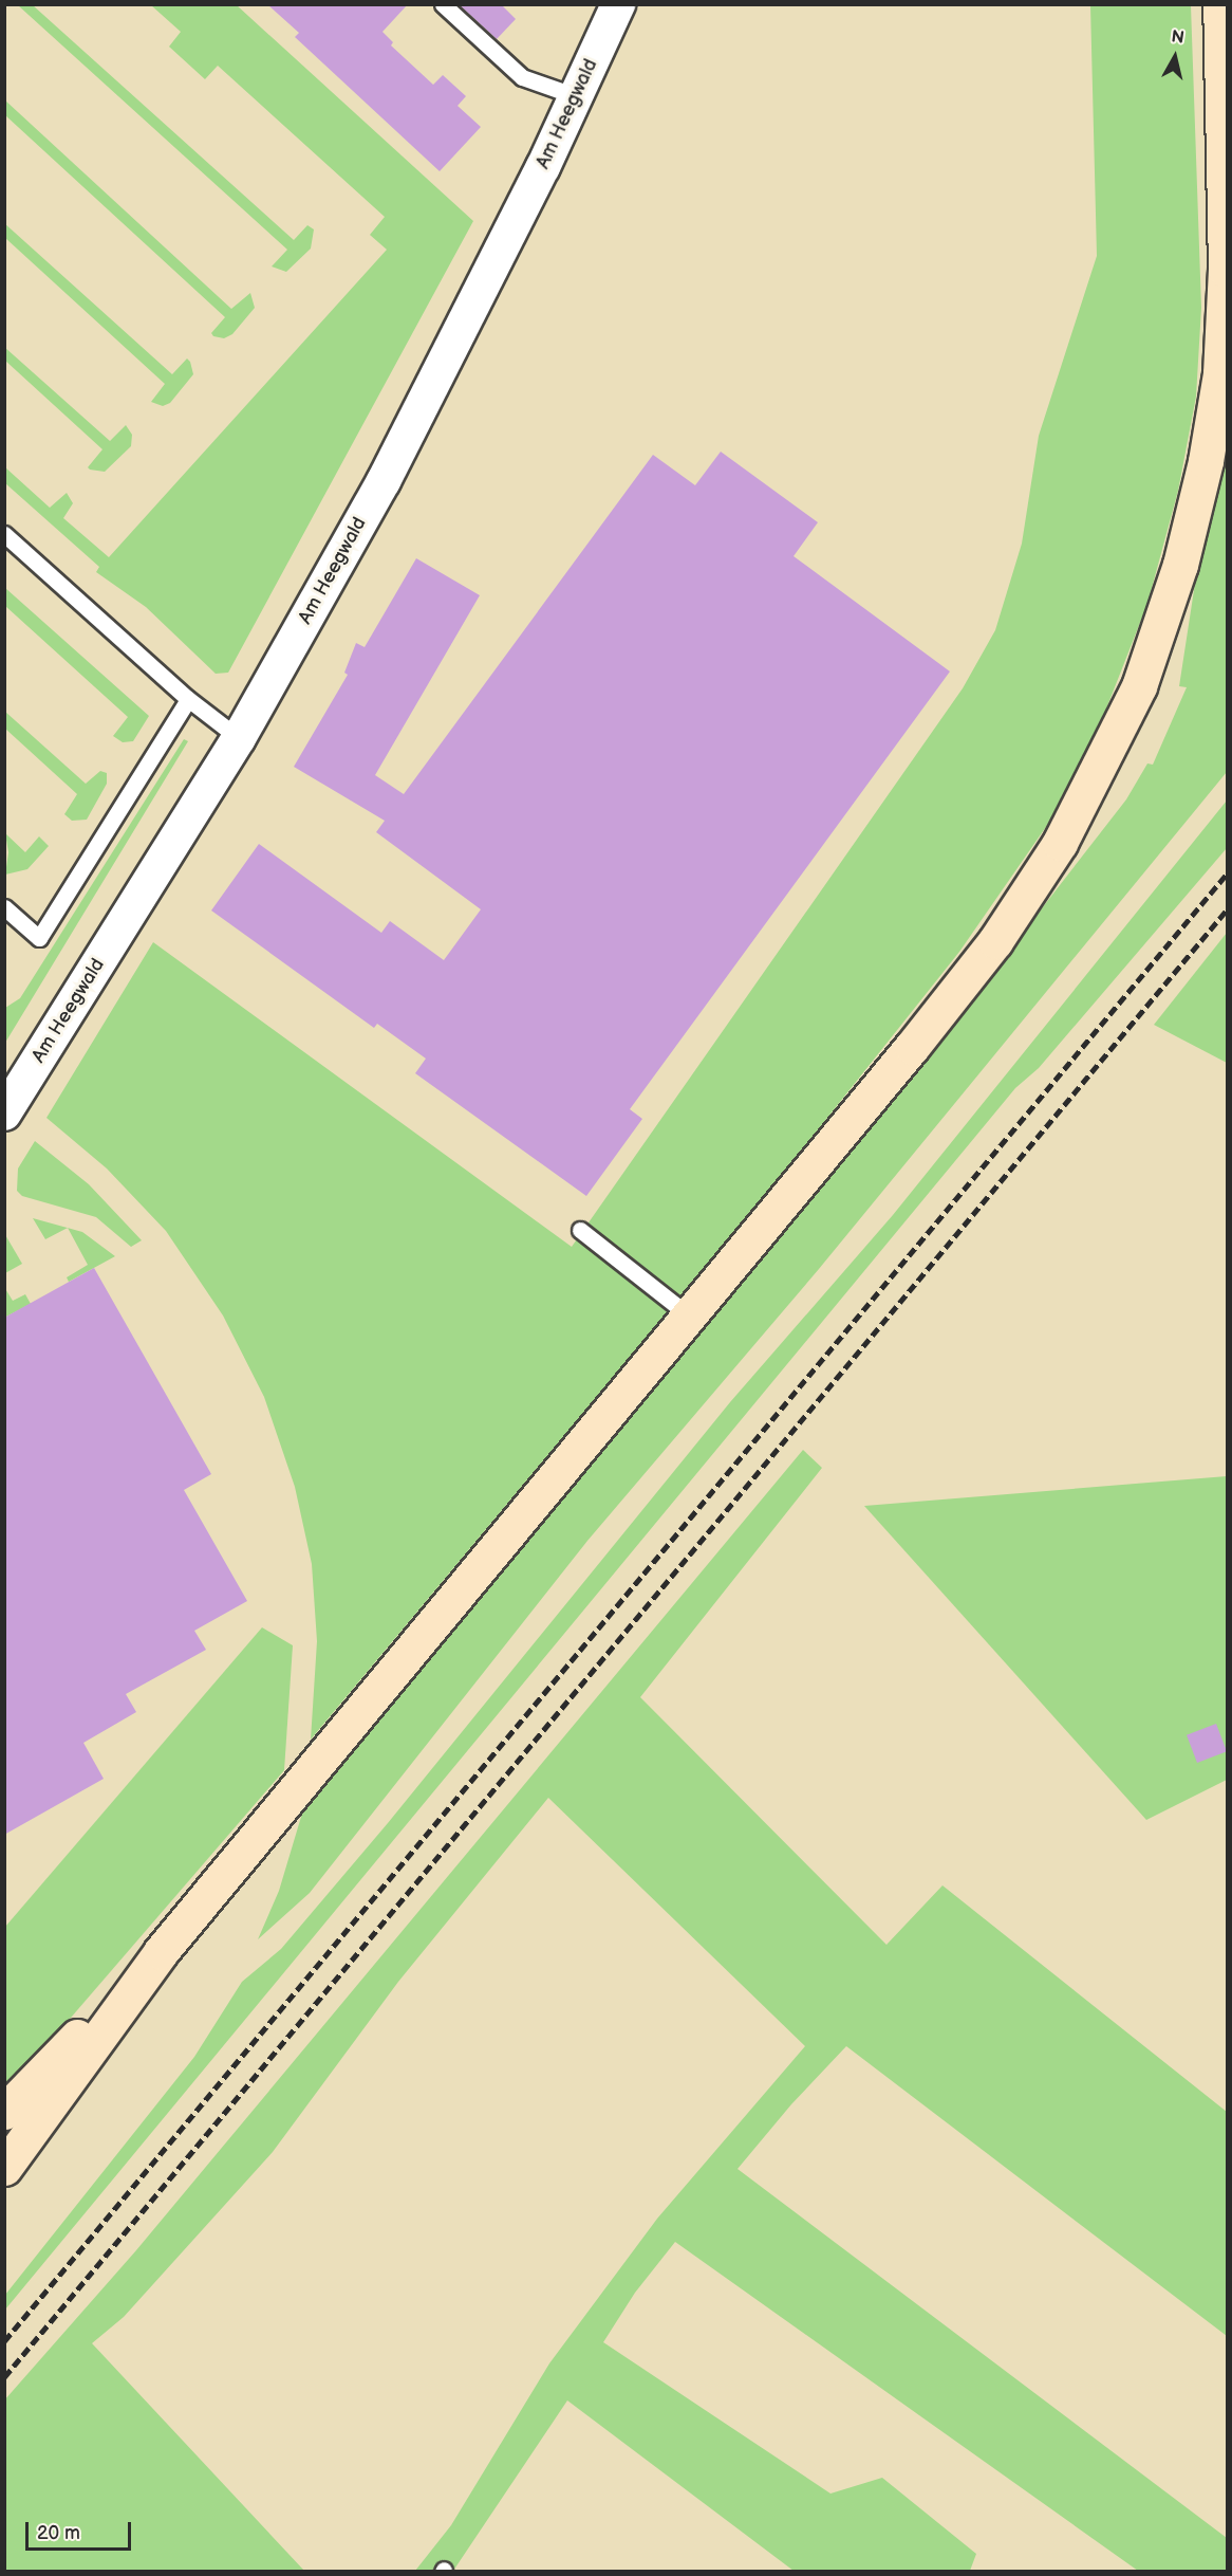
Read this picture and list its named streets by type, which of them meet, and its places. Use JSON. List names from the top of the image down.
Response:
{
  "streets": {
    "street": ["Am Heegwald"]
  },
  "scale_bar": "20 m",
  "north": "top"
}
